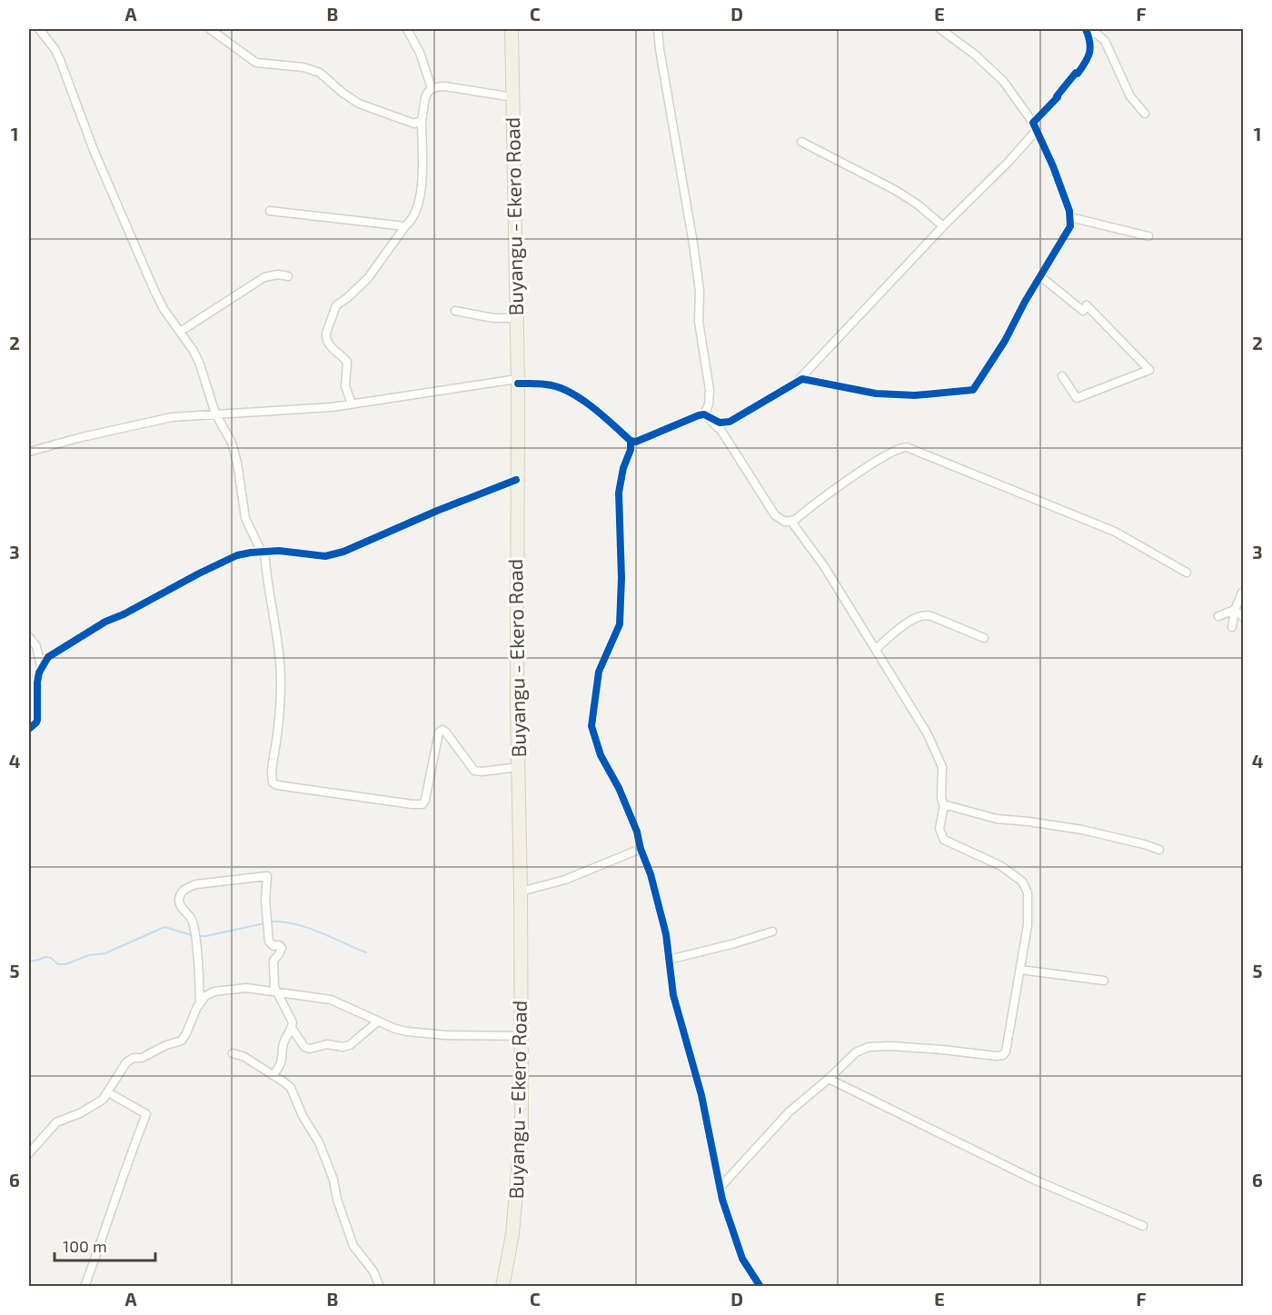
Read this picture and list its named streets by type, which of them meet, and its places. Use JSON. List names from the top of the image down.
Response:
{
  "streets": {
    "main road": ["Buyangu - Ekero Road"]
  },
  "scale_bar": "100 m",
  "grid": {
    "columns": [
      "A",
      "B",
      "C",
      "D",
      "E",
      "F"
    ],
    "rows": [
      "1",
      "2",
      "3",
      "4",
      "5",
      "6"
    ]
  }
}
